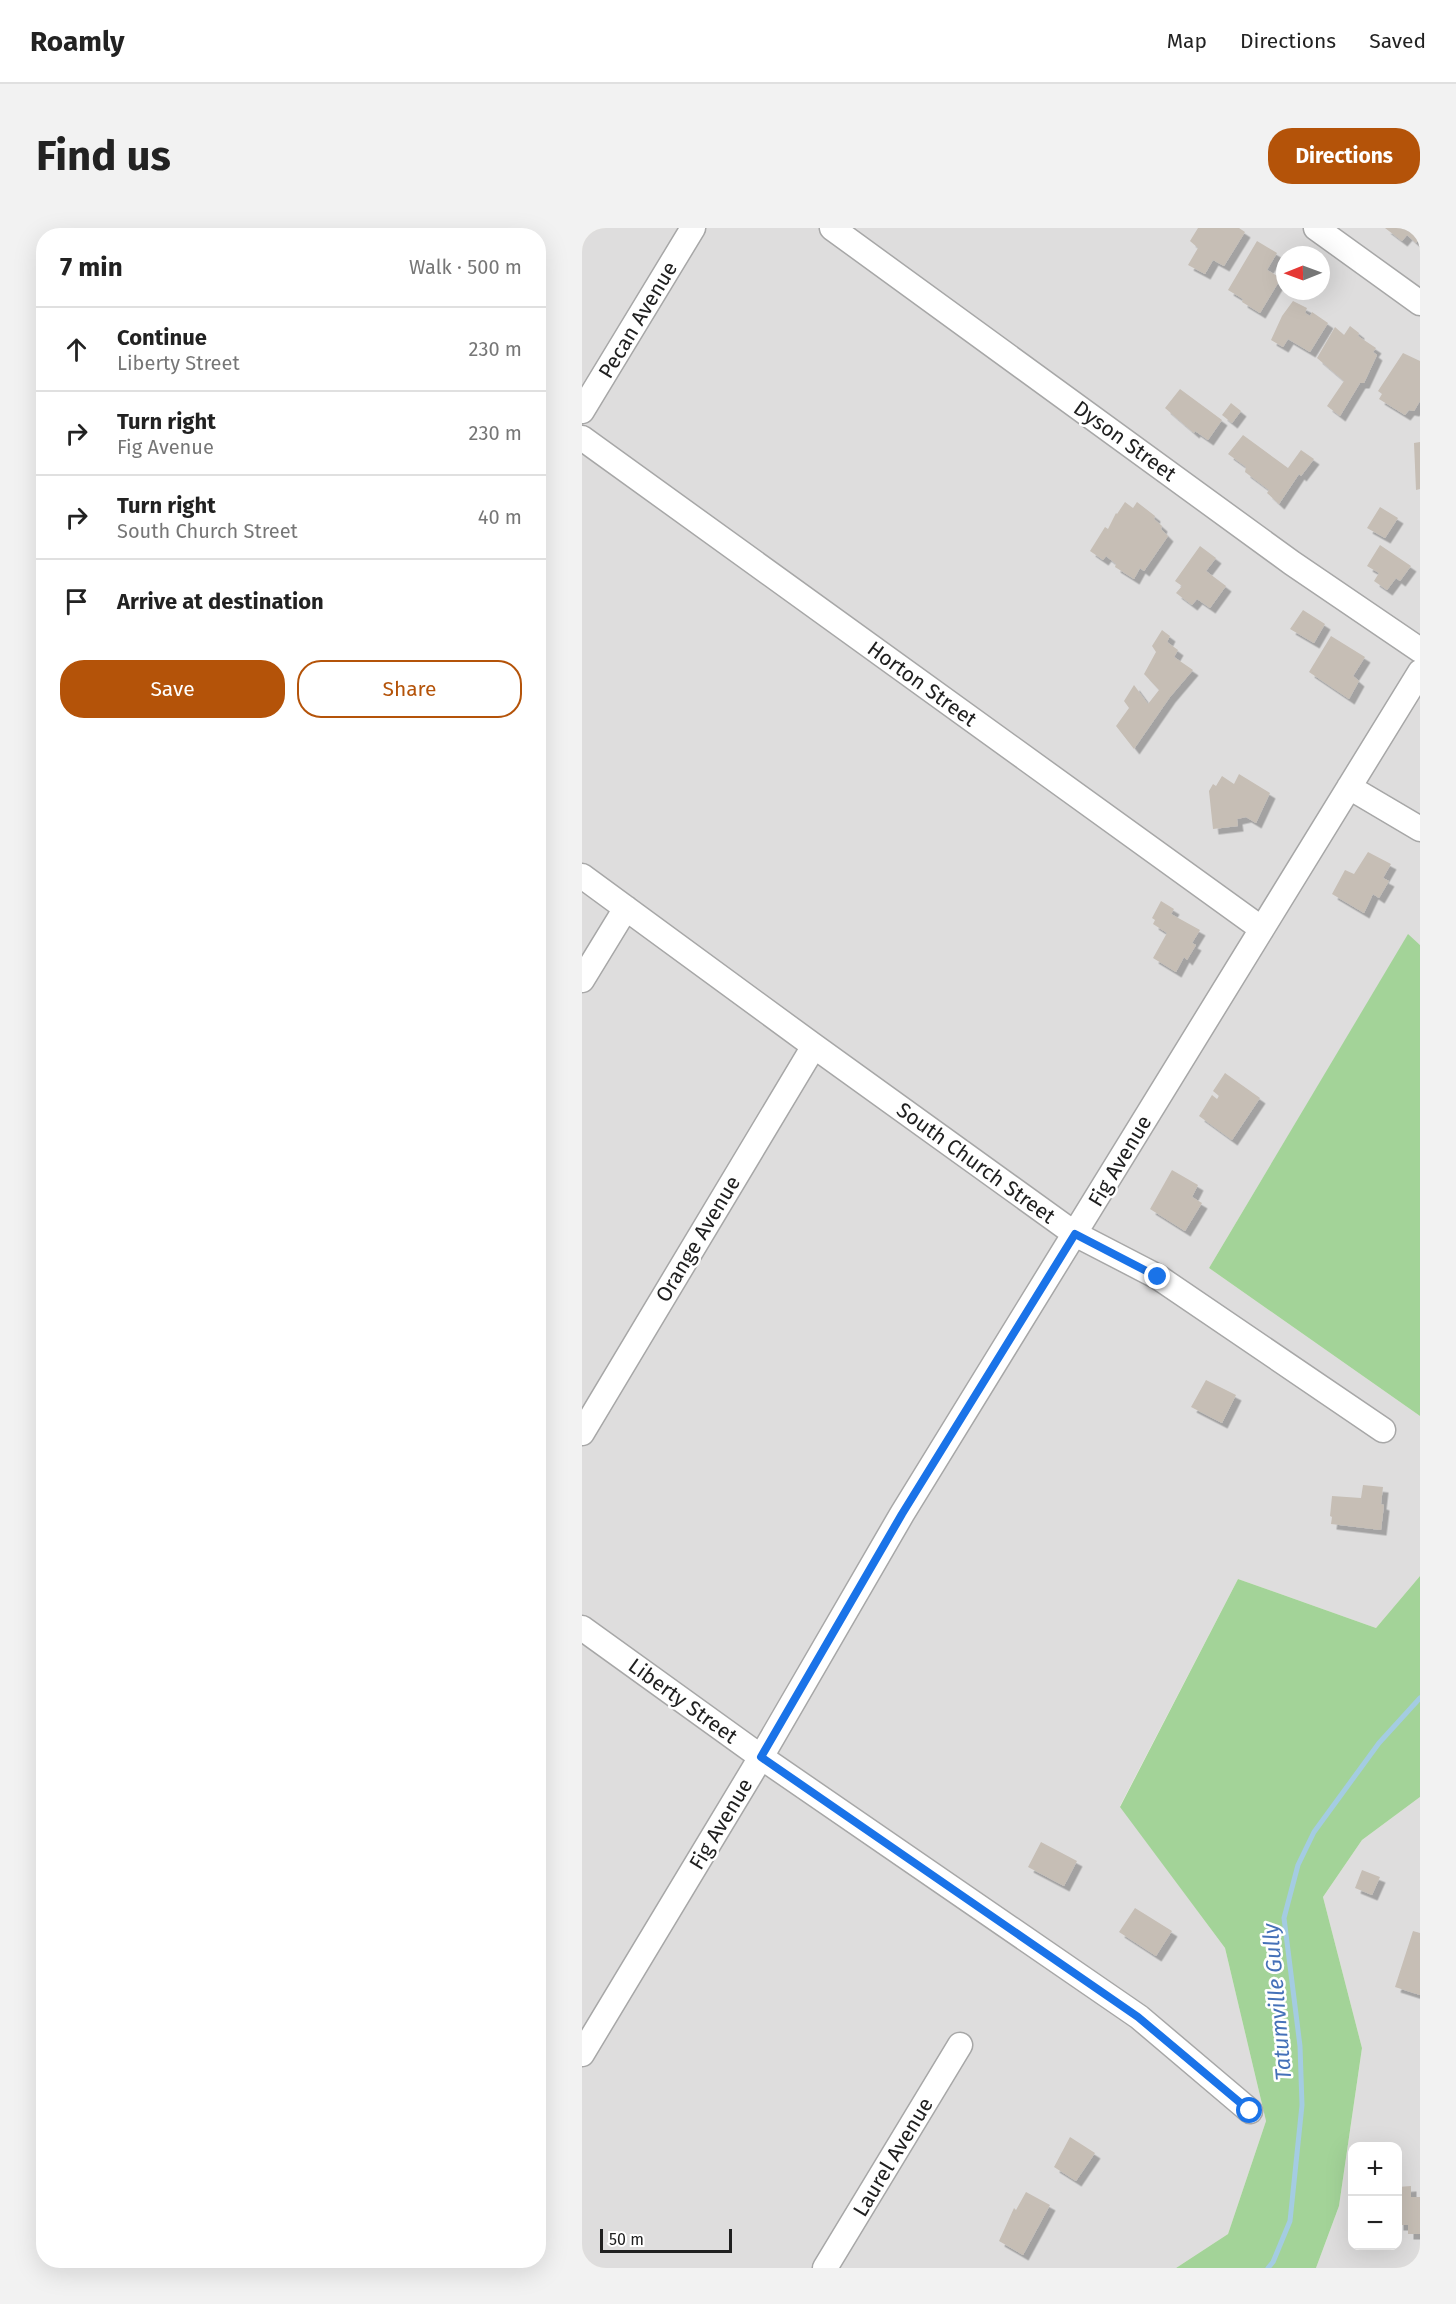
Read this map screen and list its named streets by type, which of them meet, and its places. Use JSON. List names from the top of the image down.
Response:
{
  "streets": {
    "street": [
      "Pecan Avenue",
      "Dyson Street",
      "Horton Street",
      "Fig Avenue",
      "South Church Street",
      "Orange Avenue",
      "Liberty Street",
      "Laurel Avenue"
    ]
  },
  "crossings": [
    ["Horton Street", "Fig Avenue"],
    ["Fig Avenue", "South Church Street"],
    ["Fig Avenue", "Liberty Street"],
    ["South Church Street", "Orange Avenue"]
  ],
  "water": ["Tatumville Gully"],
  "scale_bar": "50 m",
  "north": "left",
  "page": {
    "header": "Roamly",
    "nav": ["Map", "Directions", "Saved"],
    "buttons": [
      "Directions",
      ["Save", "Share"]
    ],
    "title": "Find us",
    "heading": ["7 min", "Walk · 500 m"],
    "list": [
      ["Continue", "Liberty Street", "230 m"],
      ["Turn right", "Fig Avenue", "230 m"],
      ["Turn right", "South Church Street", "40 m"],
      "Arrive at destination"
    ],
    "map_buttons": ["+", "−"],
    "scale": "50 m"
  }
}
